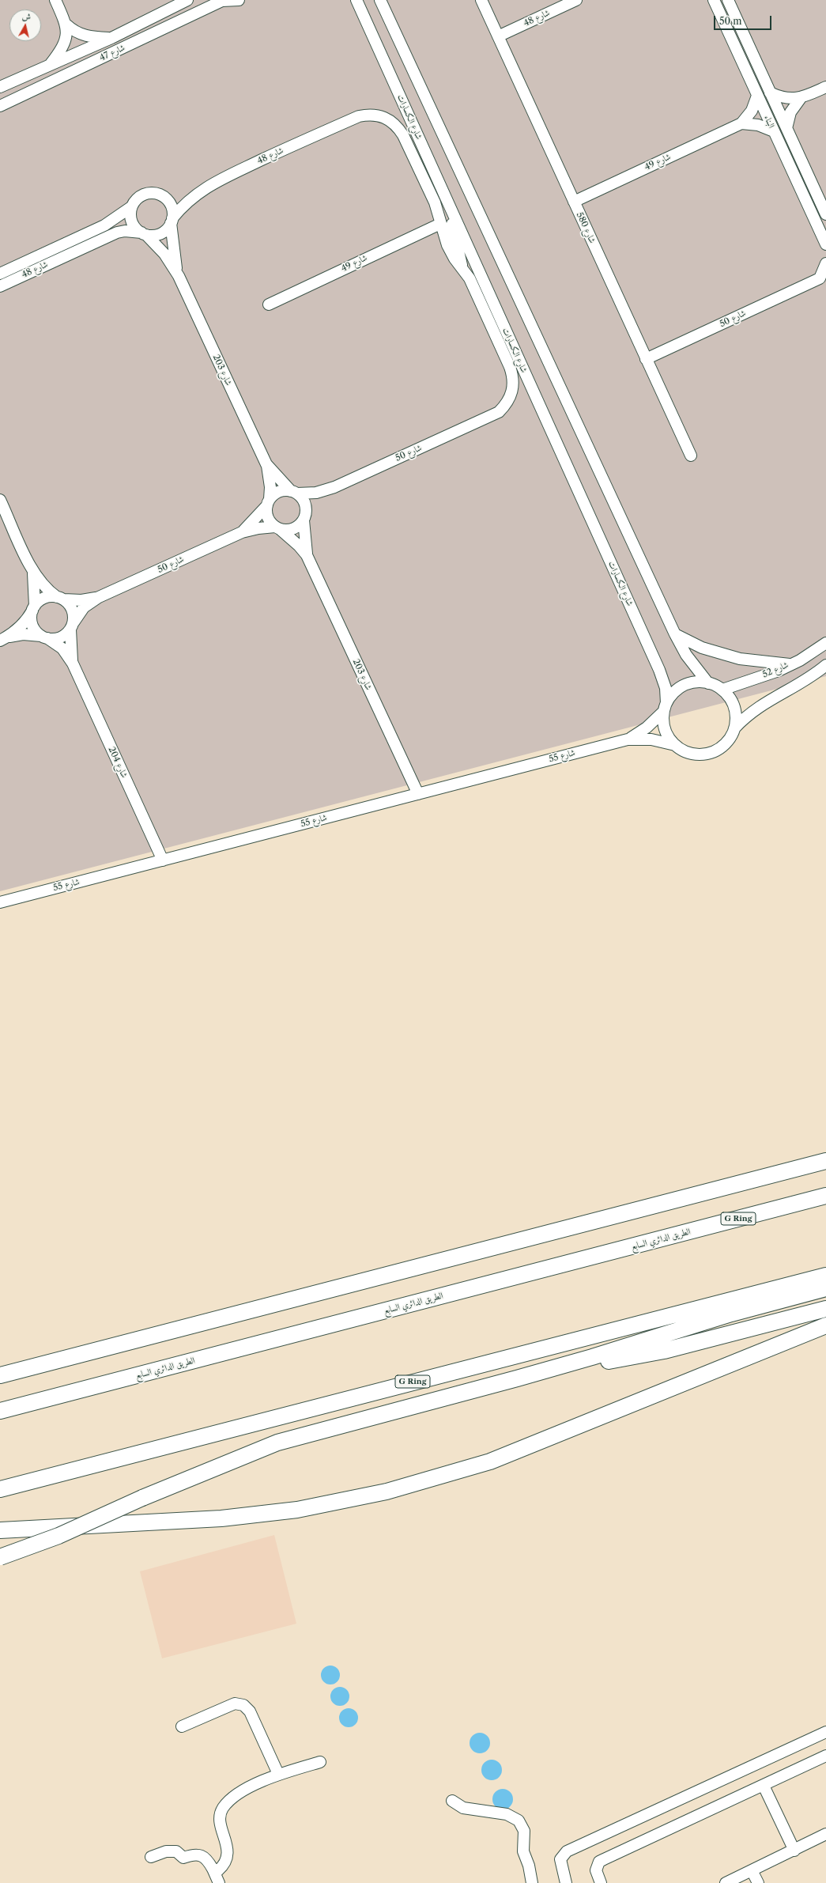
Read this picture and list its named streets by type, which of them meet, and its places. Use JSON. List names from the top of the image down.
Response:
{
  "streets": {
    "highway": ["G Ring", "الطريق الدائري السابع"],
    "street": [
      "شارع 48",
      "شارع 47",
      "شارع الكسارات",
      "البناء",
      "شارع 49",
      "شارع 580",
      "شارع 50",
      "شارع 203",
      "شارع 52",
      "شارع 55",
      "شارع 204"
    ]
  },
  "crossings": [
    ["شارع 48", "شارع الكسارات"],
    ["شارع 48", "شارع 580"],
    ["شارع 48", "شارع 203"],
    ["شارع الكسارات", "شارع 49"],
    ["شارع الكسارات", "شارع 50"],
    ["شارع الكسارات", "شارع 52"],
    ["شارع الكسارات", "شارع 55"],
    ["البناء", "شارع 49"],
    ["شارع 49", "شارع 580"],
    ["شارع 580", "شارع 50"],
    ["شارع 50", "شارع 203"],
    ["شارع 50", "شارع 204"],
    ["شارع 203", "شارع 55"],
    ["شارع 52", "شارع 55"],
    ["شارع 55", "شارع 204"]
  ],
  "scale_bar": "50 m",
  "north": "top"
}
